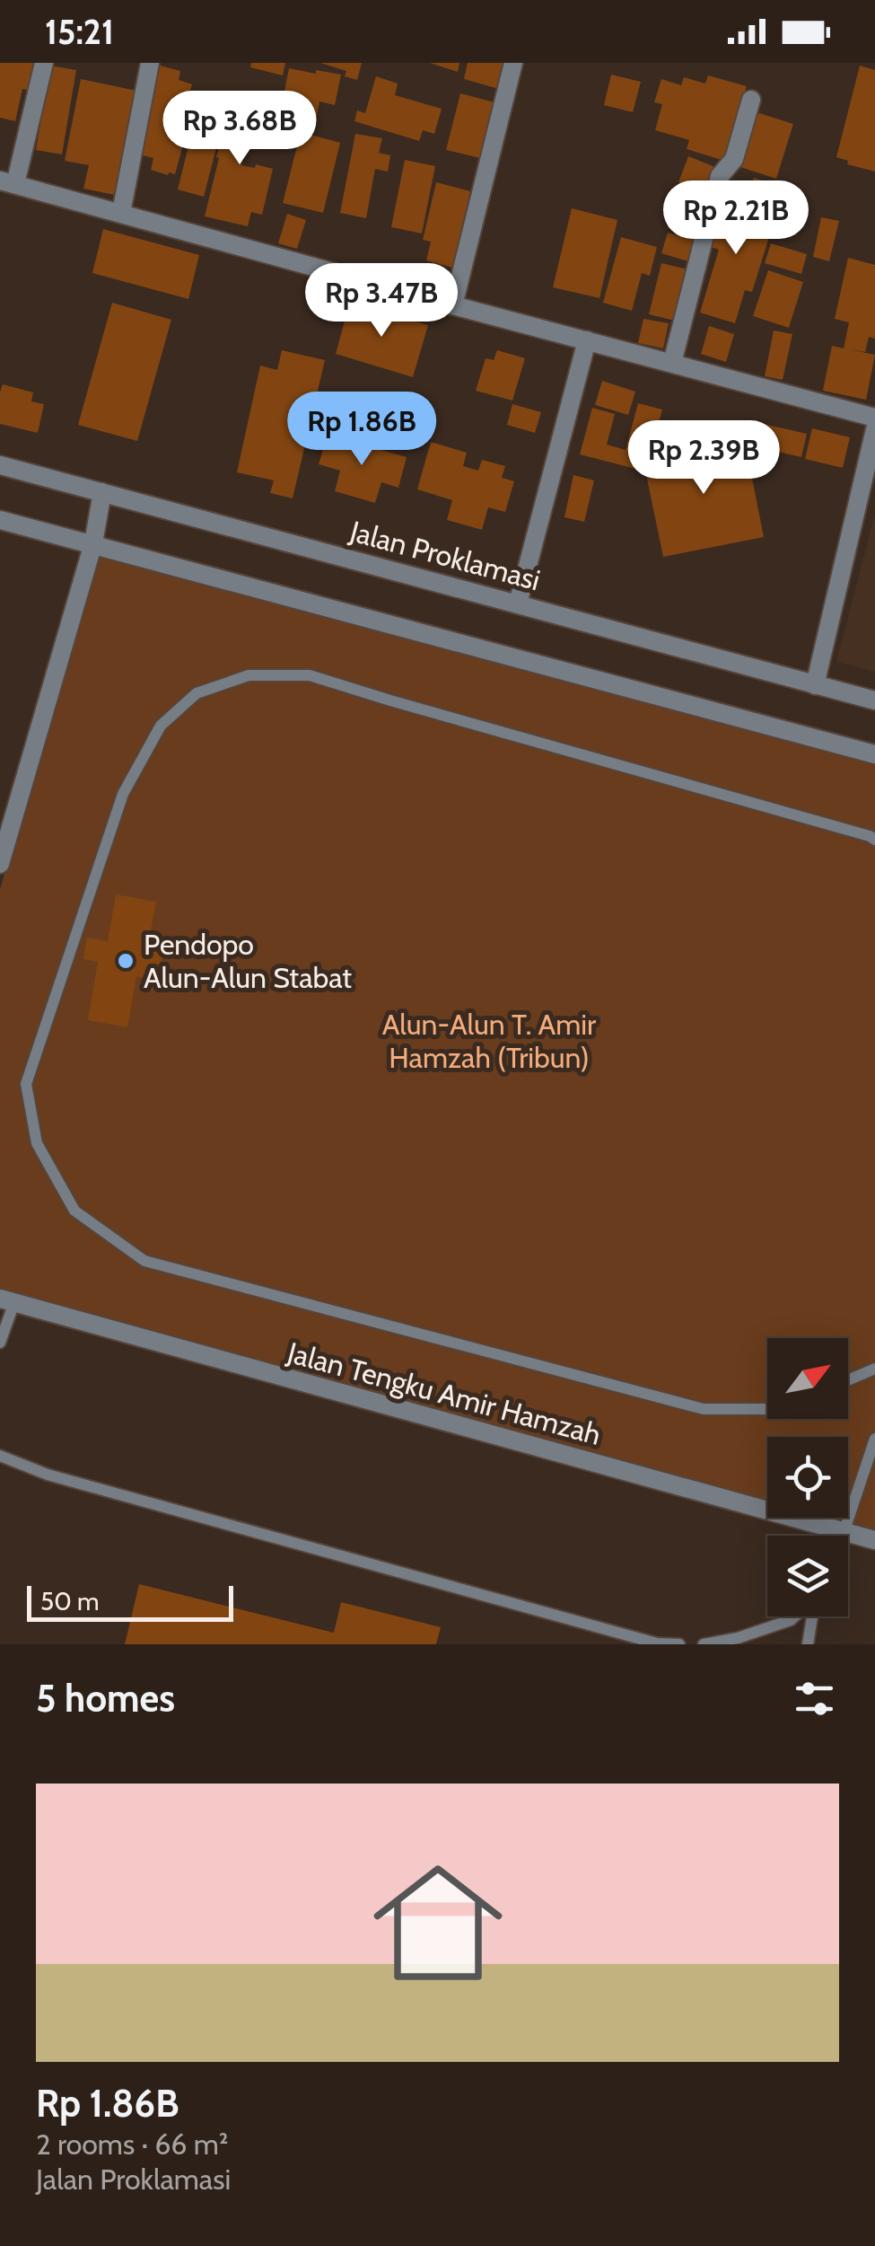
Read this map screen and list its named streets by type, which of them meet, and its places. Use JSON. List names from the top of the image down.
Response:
{
  "streets": {
    "street": ["Jalan Proklamasi", "Jalan Tengku Amir Hamzah"]
  },
  "parks": ["Alun-Alun T. Amir Hamzah (Tribun)"],
  "places": ["Pendopo Alun-Alun Stabat"],
  "scale_bar": "50 m",
  "north": "top right",
  "page": {
    "status": "15:21",
    "price": [
      "Rp 3.68B",
      "Rp 2.21B",
      "Rp 3.47B",
      "Rp 1.86B",
      "Rp 2.39B"
    ],
    "scale": "50 m",
    "heading": "5 homes",
    "list": [
      {
        "name": "Rp 1.86B",
        "note": "2 rooms · 66 m² · Jalan Proklamasi"
      }
    ]
  }
}
